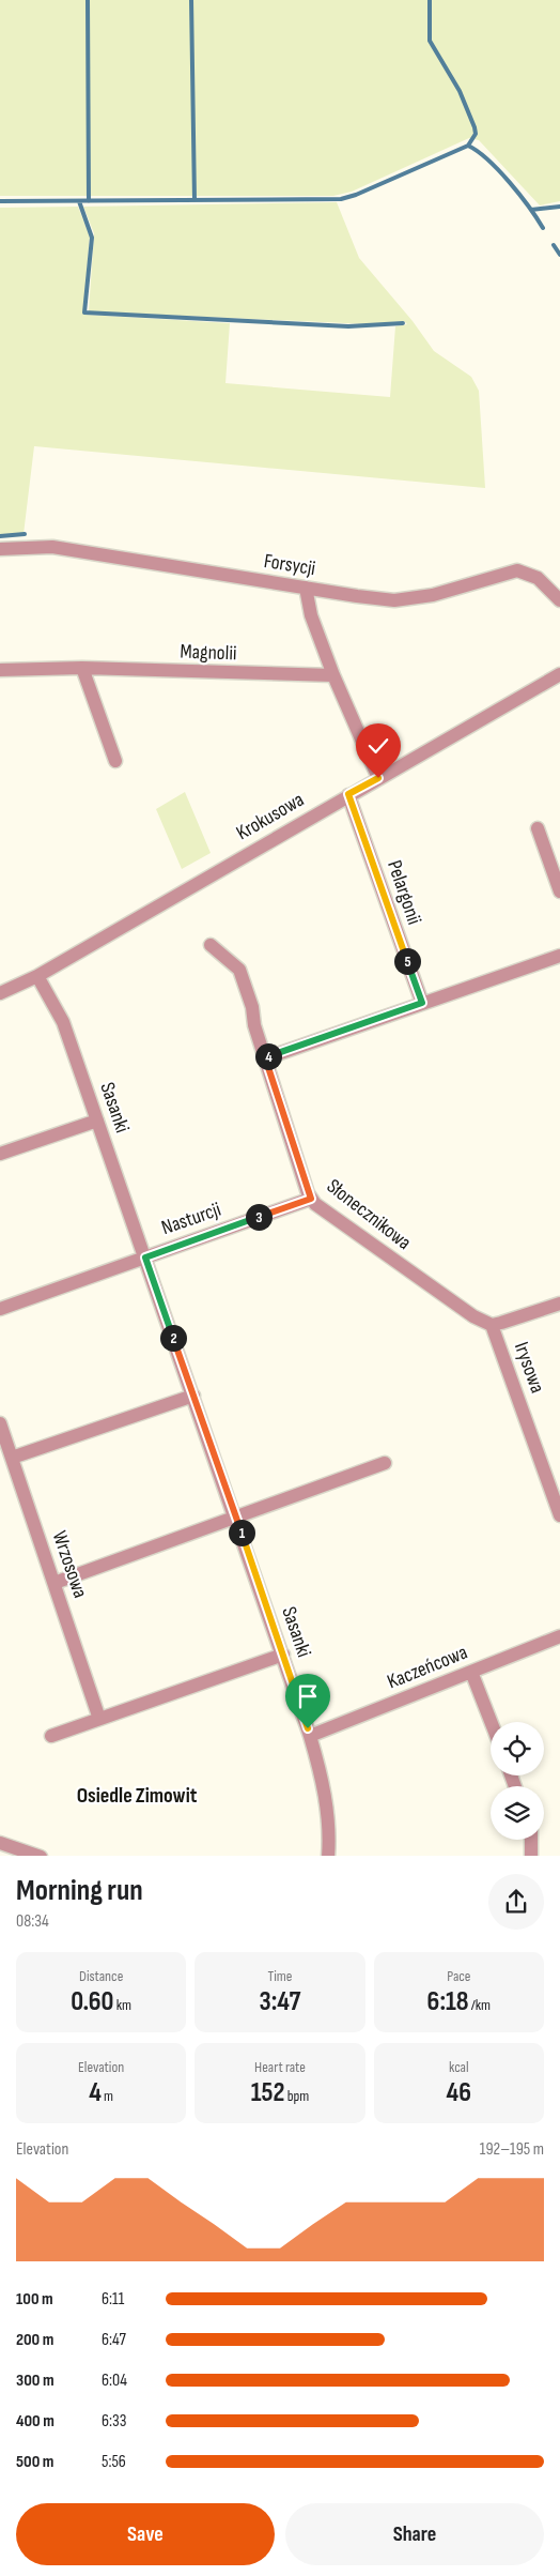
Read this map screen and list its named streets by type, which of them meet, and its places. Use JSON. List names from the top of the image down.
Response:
{
  "streets": {
    "street": [
      "Forsycji",
      "Magnolii",
      "Krokusowa",
      "Pelargonii",
      "Sasanki",
      "Słonecznikowa",
      "Nasturcji",
      "Irysowa",
      "Wrzosowa",
      "Kaczeńcowa"
    ]
  },
  "crossings": [
    ["Krokusowa", "Pelargonii"],
    ["Krokusowa", "Sasanki"],
    ["Sasanki", "Nasturcji"],
    ["Sasanki", "Kaczeńcowa"],
    ["Słonecznikowa", "Nasturcji"],
    ["Słonecznikowa", "Irysowa"]
  ],
  "districts": ["Osiedle Zimowit"],
  "page": {
    "pins": [
      "5",
      "4",
      "3",
      "2",
      "1"
    ],
    "heading": ["Morning run", "08:34"],
    "stats": [
      ["Distance", "0.60 km"],
      ["Time", "3:47"],
      ["Pace", "6:18 /km"],
      ["Elevation", "4 m"],
      ["Heart rate", "152 bpm"],
      ["kcal", "46"]
    ],
    "chart": ["Elevation", "192–195 m"],
    "list": [
      {
        "name": "100 m",
        "note": "6:11"
      },
      {
        "name": "200 m",
        "note": "6:47"
      },
      {
        "name": "300 m",
        "note": "6:04"
      },
      {
        "name": "400 m",
        "note": "6:33"
      },
      {
        "name": "500 m",
        "note": "5:56"
      }
    ],
    "buttons": ["Save", "Share"]
  }
}
